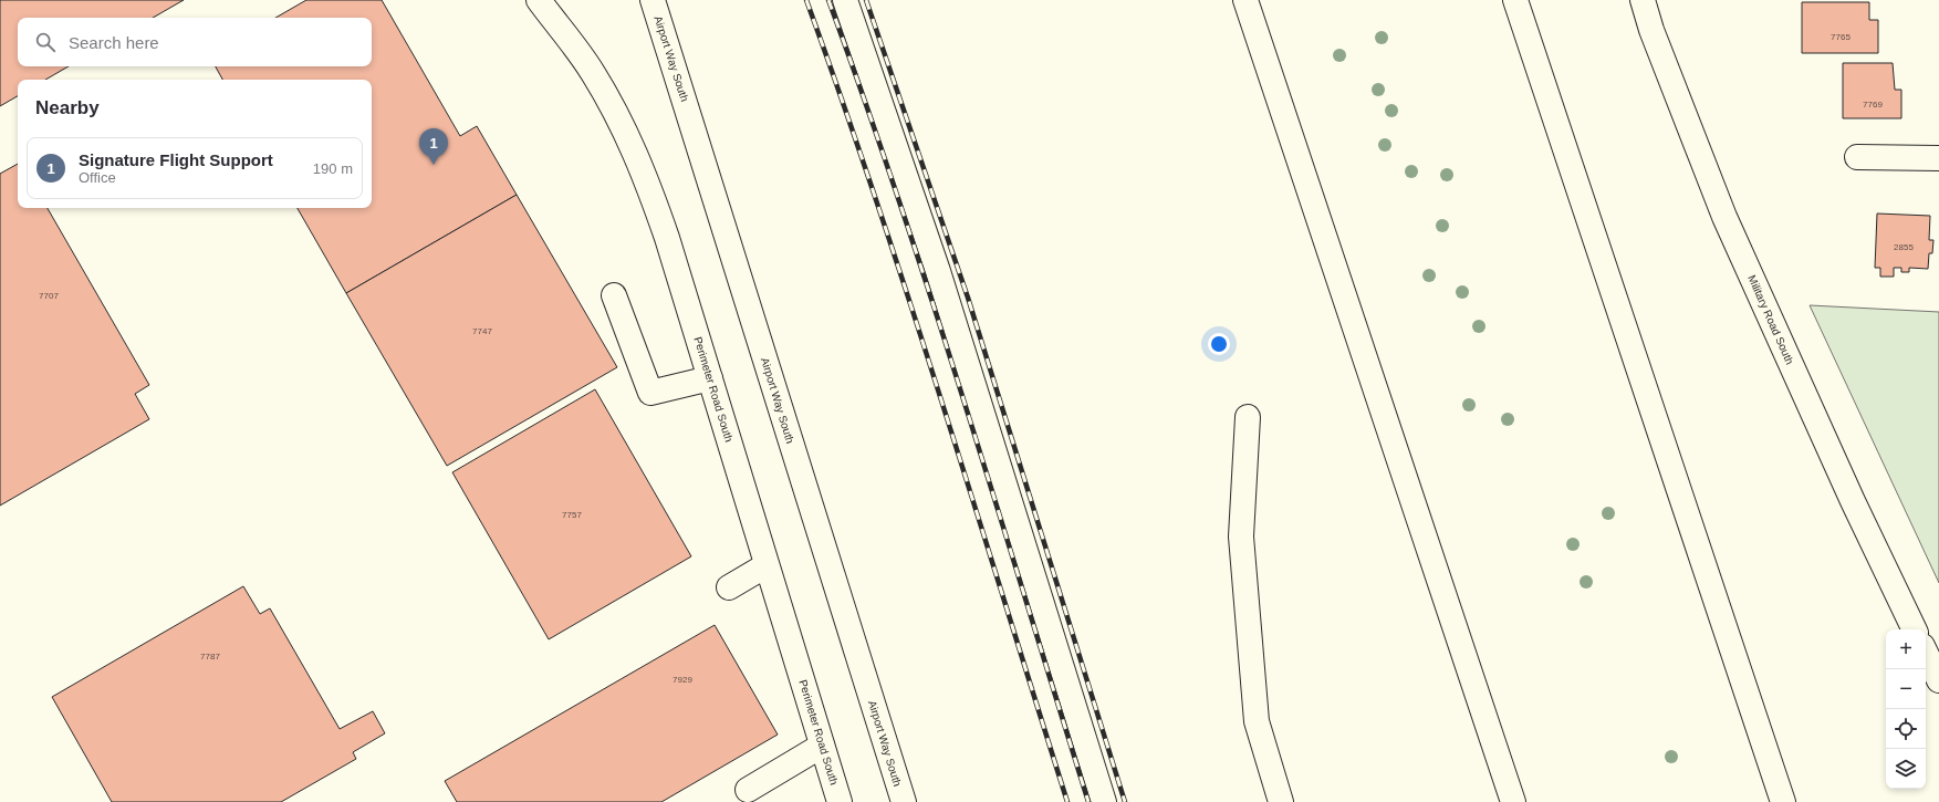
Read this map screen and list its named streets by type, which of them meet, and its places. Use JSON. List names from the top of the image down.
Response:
{
  "streets": {
    "main road": ["Airport Way South", "Military Road South", "Perimeter Road South"]
  },
  "house_numbers": [
    "7765",
    "7769",
    "2855",
    "7707",
    "7747",
    "7757",
    "7787",
    "7929"
  ],
  "page": {
    "search": "Search here",
    "heading": "Nearby",
    "pins": "1",
    "list": [
      {
        "mark": "1",
        "name": "Signature Flight Support",
        "note": "Office",
        "value": "190 m"
      }
    ],
    "map_buttons": ["+", "−"]
  }
}
